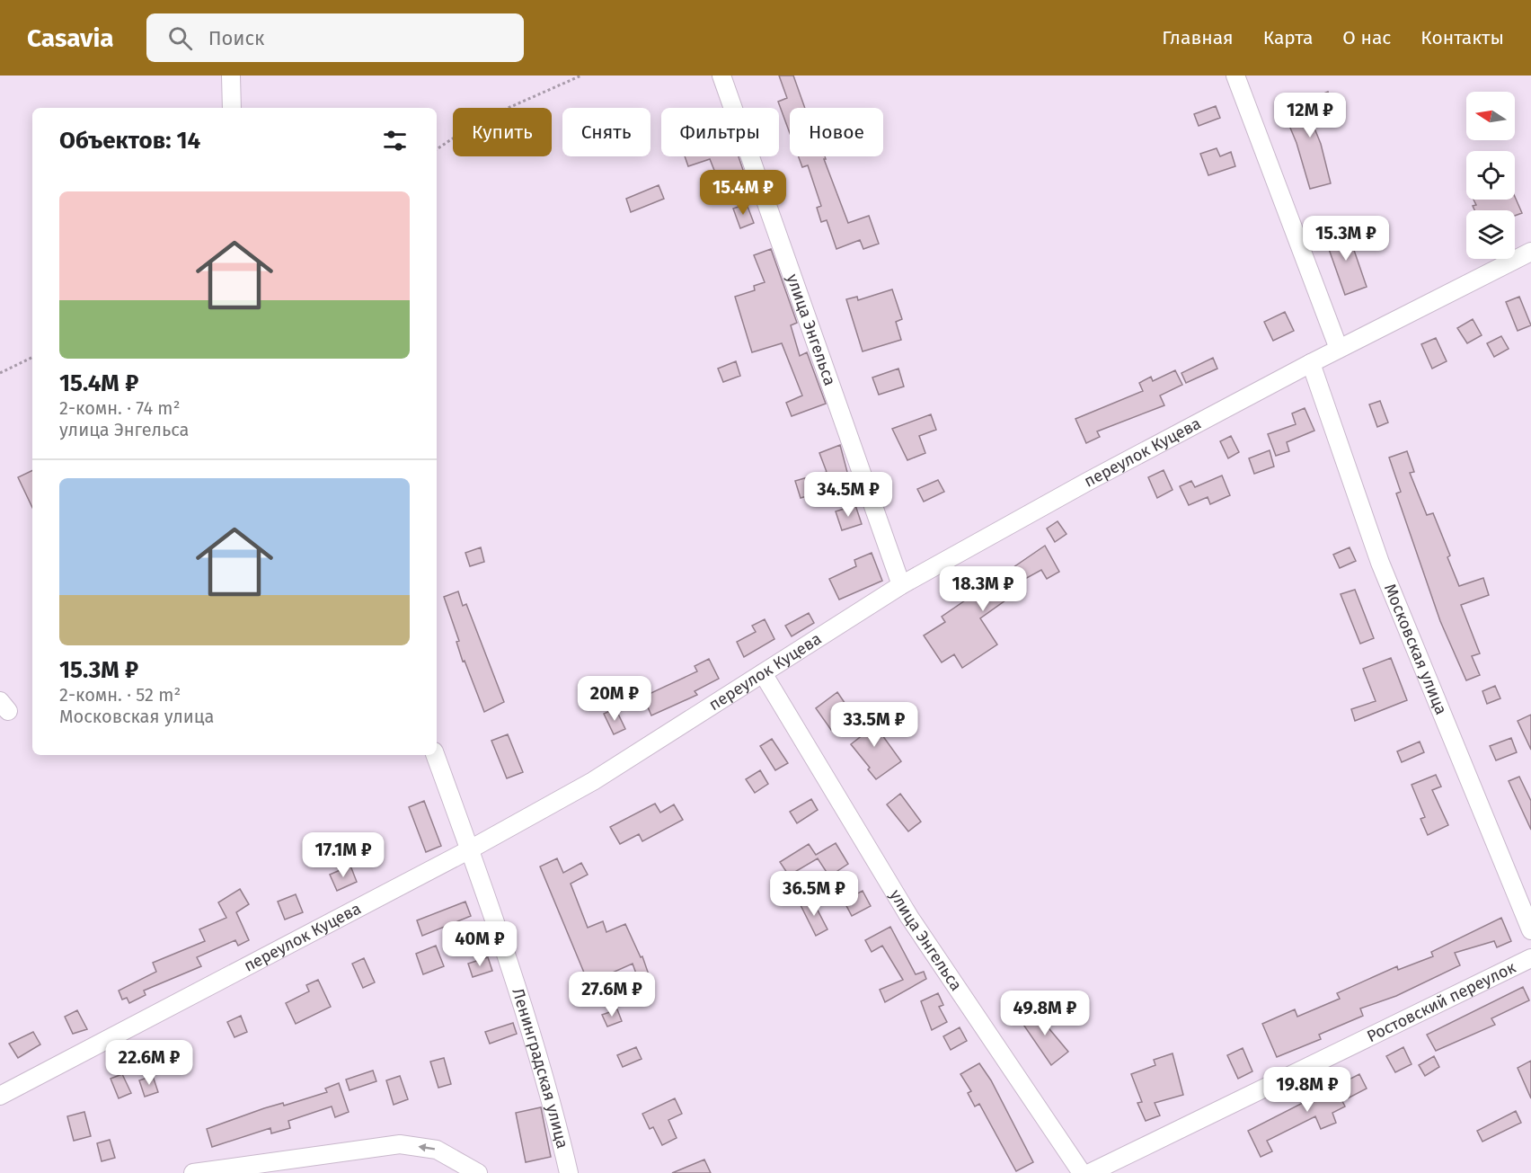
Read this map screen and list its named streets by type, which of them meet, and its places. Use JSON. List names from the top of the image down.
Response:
{
  "streets": {
    "street": [
      "улица Энгельса",
      "переулок Куцева",
      "Московская улица",
      "Ростовский переулок",
      "Ленинградская улица"
    ]
  },
  "crossings": [
    ["улица Энгельса", "переулок Куцева"],
    ["переулок Куцева", "Московская улица"],
    ["переулок Куцева", "Ленинградская улица"]
  ],
  "north": "left",
  "page": {
    "header": "Casavia",
    "search": "Поиск",
    "nav": [
      "Главная",
      "Карта",
      "О нас",
      "Контакты"
    ],
    "price": [
      "12M ₽",
      "15.4M ₽",
      "15.3M ₽",
      "34.5M ₽",
      "18.3M ₽",
      "20M ₽",
      "33.5M ₽",
      "17.1M ₽",
      "36.5M ₽",
      "40M ₽",
      "27.6M ₽",
      "49.8M ₽",
      "22.6M ₽",
      "19.8M ₽"
    ],
    "chip": [
      "Купить",
      "Снять",
      "Фильтры",
      "Новое"
    ],
    "heading": "Объектов: 14",
    "list": [
      {
        "name": "15.4M ₽",
        "note": "2-комн. · 74 m² · улица Энгельса"
      },
      {
        "name": "15.3M ₽",
        "note": "2-комн. · 52 m² · Московская улица"
      }
    ]
  }
}
